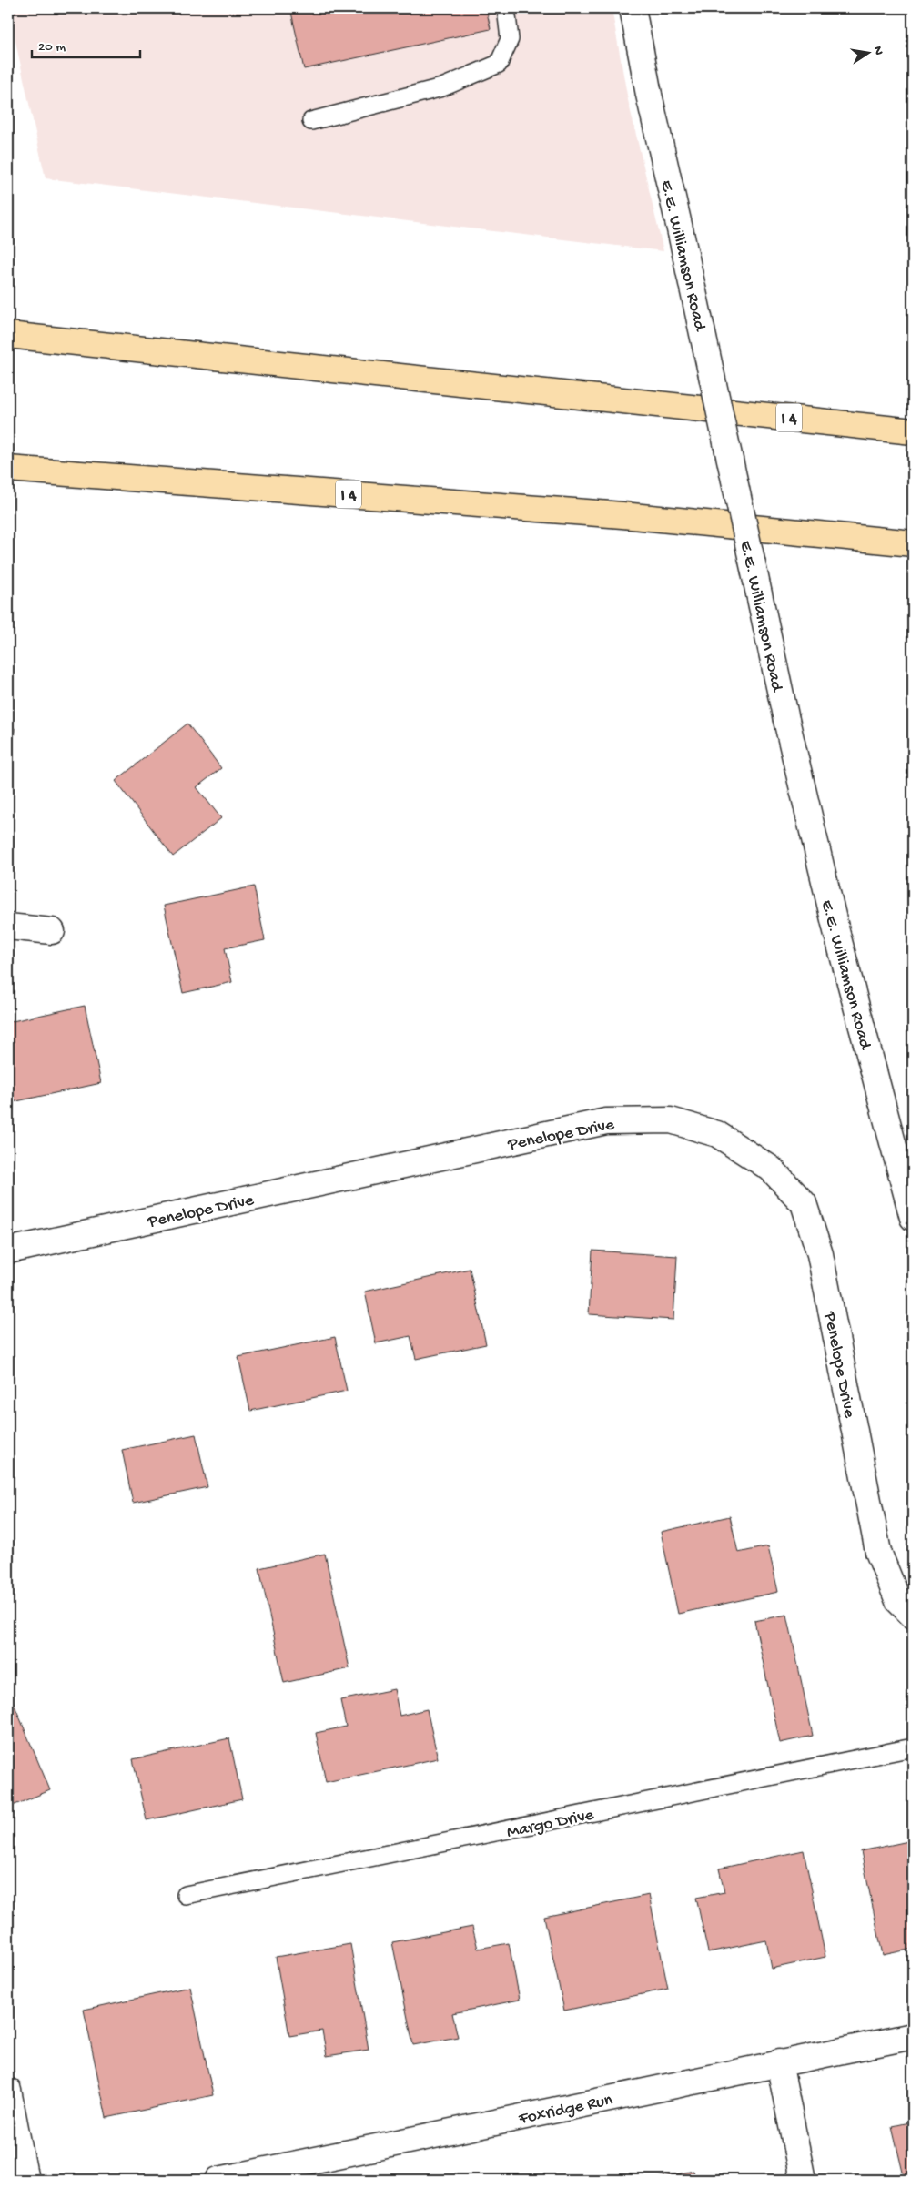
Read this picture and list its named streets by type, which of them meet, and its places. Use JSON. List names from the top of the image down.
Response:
{
  "streets": {
    "highway": ["I 4"],
    "street": ["E.E. Williamson Road", "Penelope Drive", "Foxridge Run"],
    "lane": ["Margo Drive"]
  },
  "scale_bar": "20 m",
  "north": "right"
}
